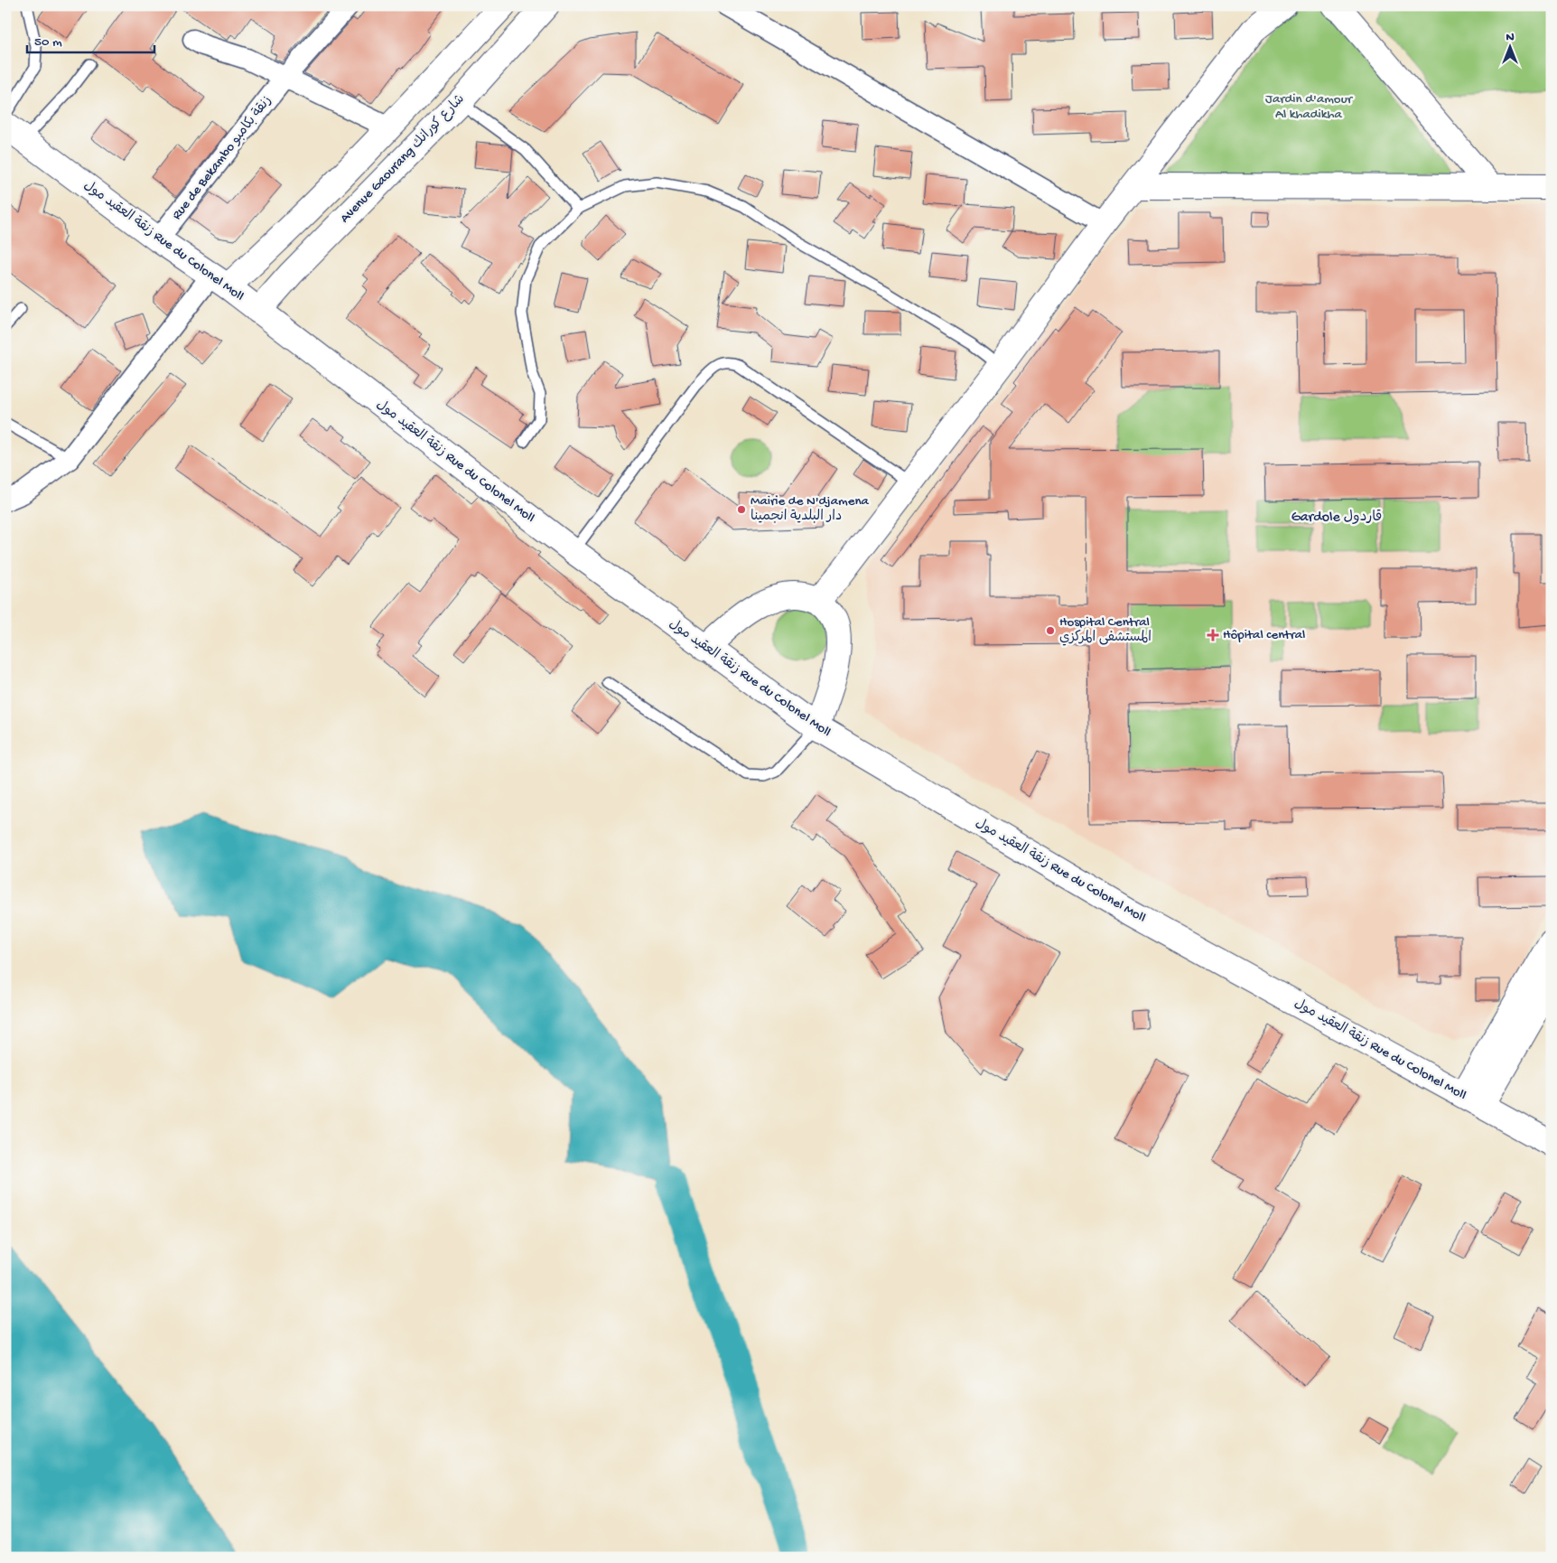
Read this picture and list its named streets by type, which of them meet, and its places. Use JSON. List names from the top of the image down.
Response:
{
  "streets": {
    "main road": ["Avenue Gaourang شارع كورانك", "زنقة العقيد مول Rue du Colonel Moll"],
    "street": ["Rue de Bekambo زنقة بكامبو"]
  },
  "crossings": [
    ["Rue de Bekambo زنقة بكامبو", "زنقة العقيد مول Rue du Colonel Moll"],
    ["Avenue Gaourang شارع كورانك", "زنقة العقيد مول Rue du Colonel Moll"]
  ],
  "districts": ["Gardole قاردول"],
  "parks": ["Jardin d'amour Al khadikha"],
  "places": {
    "other": ["Mairie de N'djamena دار البلدية انجمينا", "Hospital Central المستشفى المركزي"],
    "health": ["Hôpital central"]
  },
  "scale_bar": "50 m",
  "north": "top"
}
